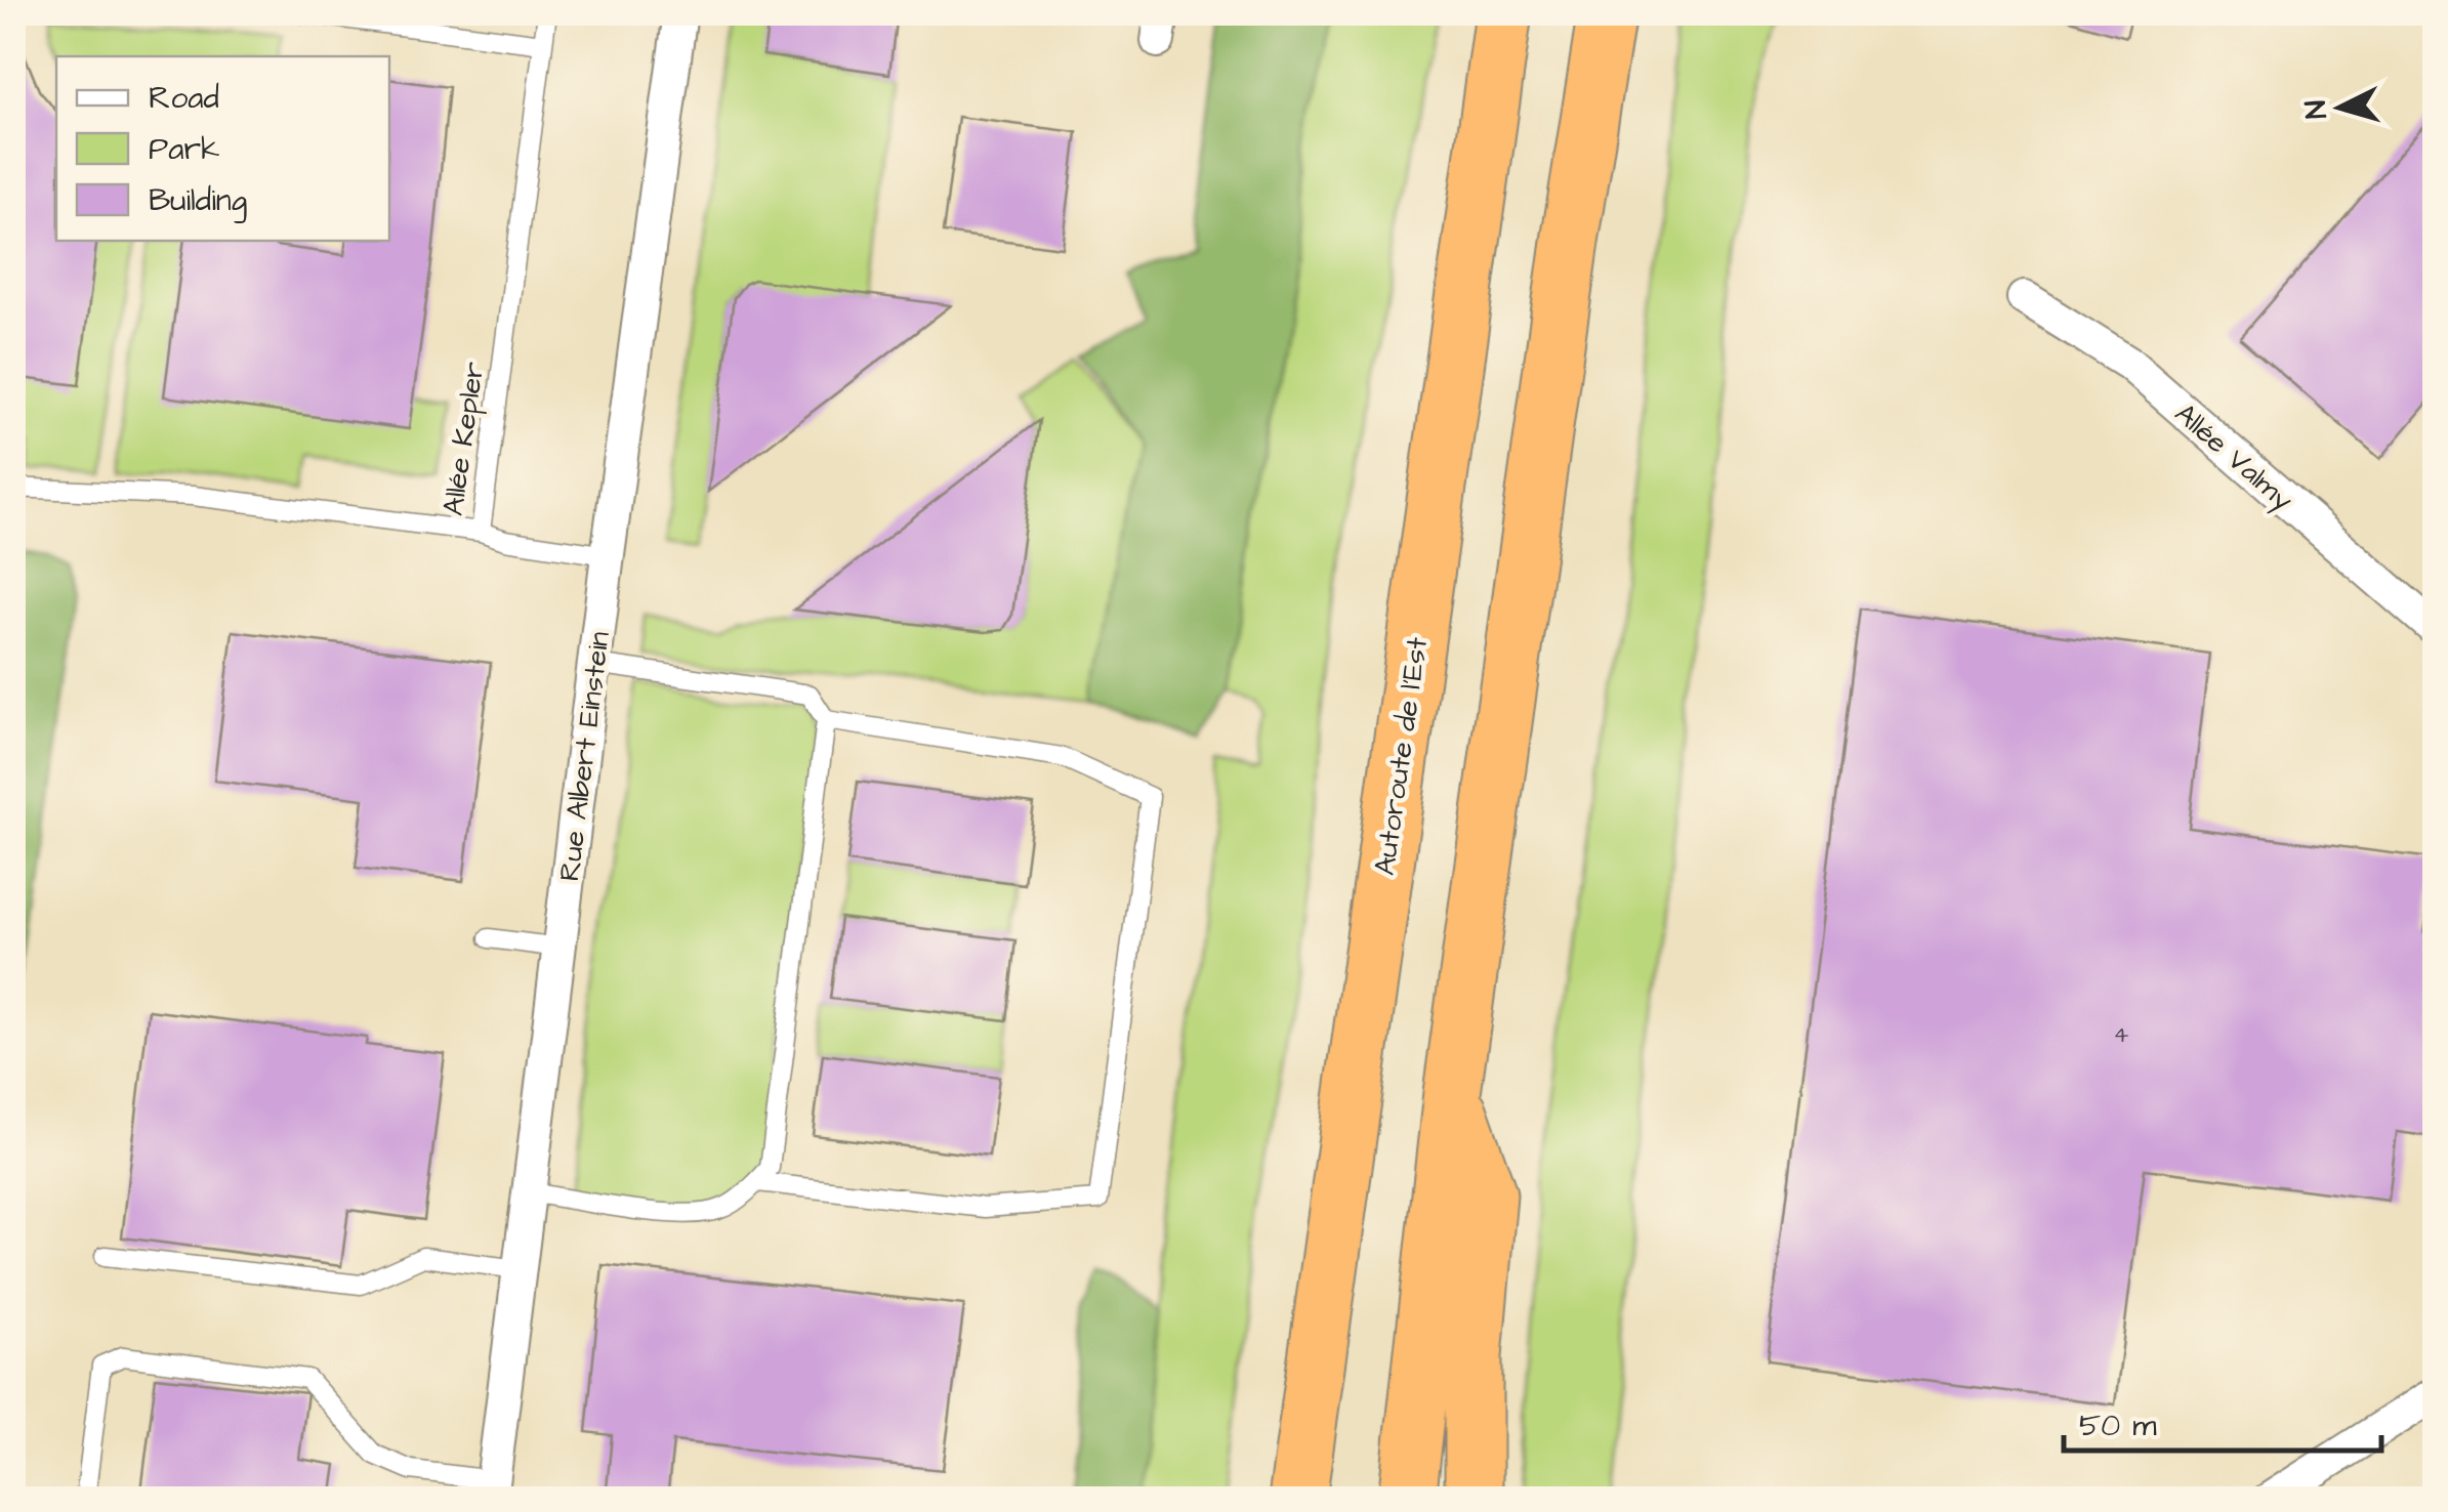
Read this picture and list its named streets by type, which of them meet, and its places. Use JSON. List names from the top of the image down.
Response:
{
  "streets": {
    "highway": ["Autoroute de l’Est"],
    "street": ["Allée Valmy", "Rue Albert Einstein"],
    "lane": ["Allée Kepler"]
  },
  "house_numbers": ["4"],
  "legend": ["Road", "Park", "Building"],
  "scale_bar": "50 m",
  "north": "left"
}
